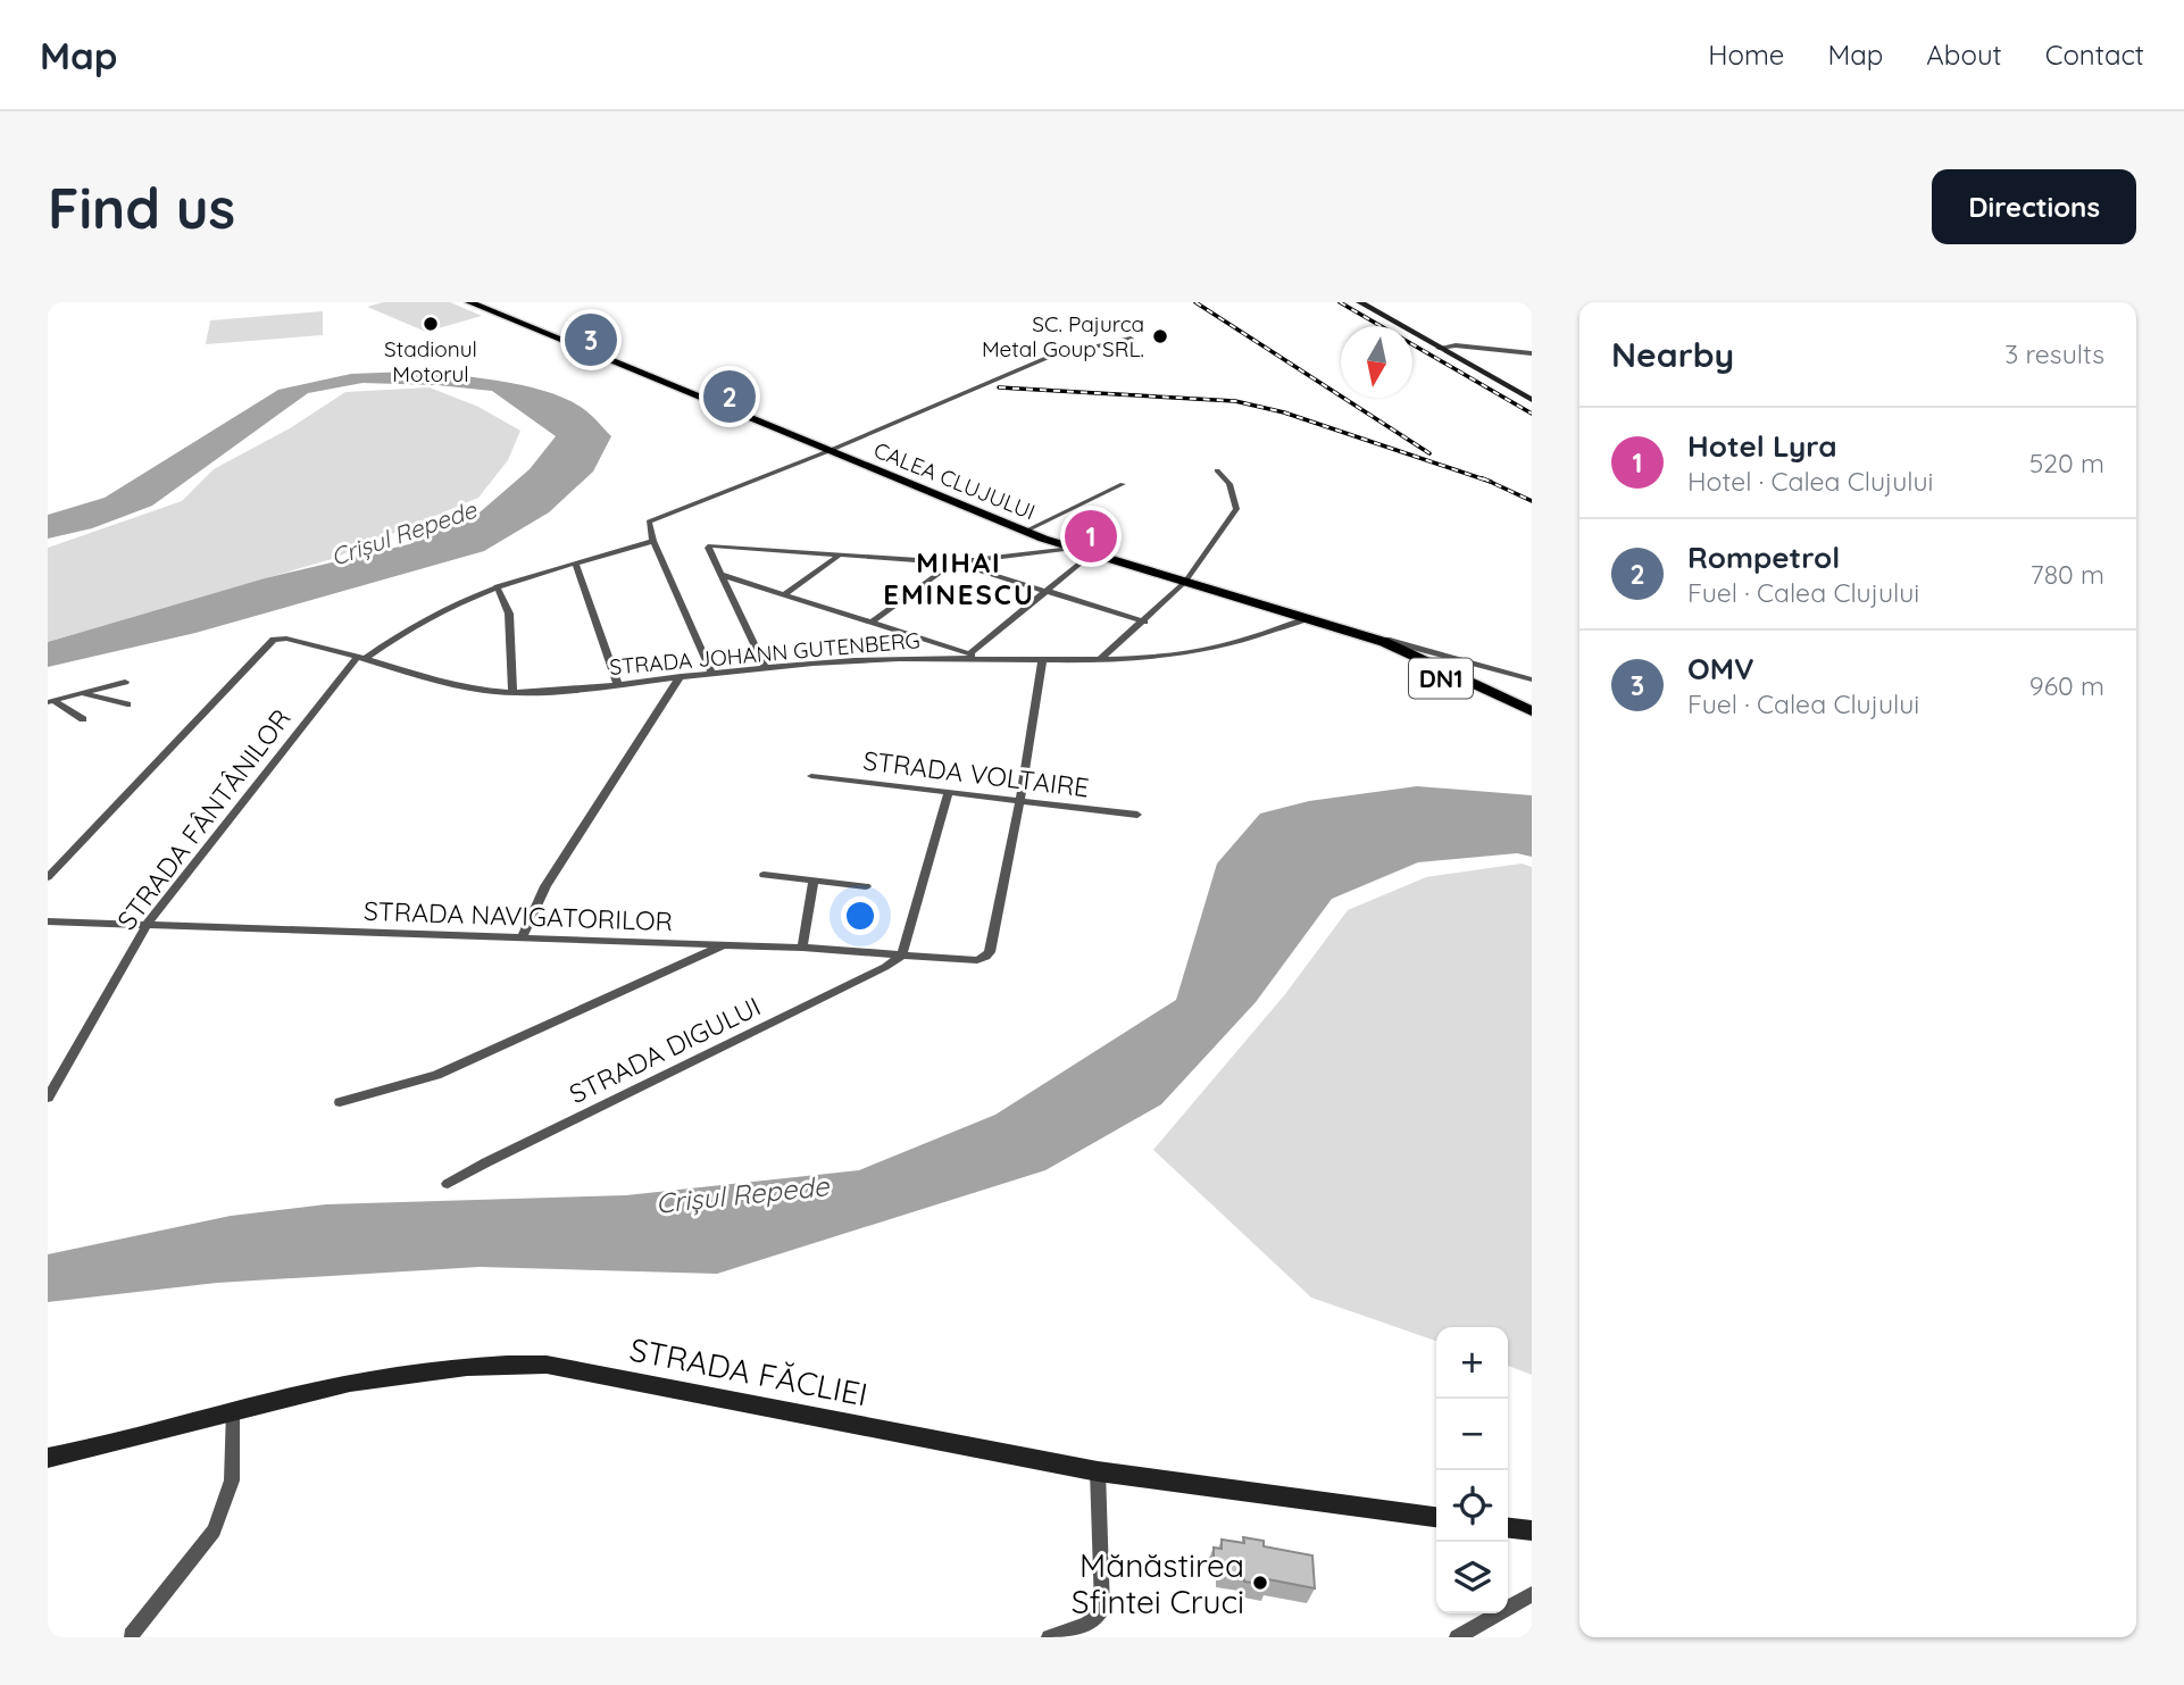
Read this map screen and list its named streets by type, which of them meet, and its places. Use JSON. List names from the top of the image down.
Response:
{
  "streets": {
    "main road": ["CALEA CLUJULUI", "DN1"],
    "street": [
      "STRADA JOHANN GUTENBERG",
      "STRADA VOLTAIRE",
      "STRADA FÂNTÂNILOR",
      "STRADA NAVIGATORILOR",
      "STRADA DIGULUI",
      "STRADA FĂCLIEI"
    ]
  },
  "crossings": [
    ["CALEA CLUJULUI", "STRADA JOHANN GUTENBERG"],
    ["CALEA CLUJULUI", "DN1"],
    ["STRADA JOHANN GUTENBERG", "STRADA FÂNTÂNILOR"],
    ["STRADA VOLTAIRE", "STRADA NAVIGATORILOR"],
    ["STRADA FÂNTÂNILOR", "STRADA NAVIGATORILOR"],
    ["STRADA NAVIGATORILOR", "STRADA DIGULUI"]
  ],
  "districts": ["MIHAI EMINESCU"],
  "water": ["Crișul Repede"],
  "places": ["Stadionul Motorul", "SC. Pajurca Metal Goup SRL.", "Mănăstirea Sfintei Cruci"],
  "north": "bottom",
  "page": {
    "header": "Map",
    "nav": [
      "Home",
      "Map",
      "About",
      "Contact"
    ],
    "buttons": "Directions",
    "title": "Find us",
    "heading": ["Nearby", "3 results"],
    "pins": ["3", "2", "1"],
    "list": [
      {
        "mark": "1",
        "name": "Hotel Lyra",
        "note": "Hotel · Calea Clujului",
        "value": "520 m"
      },
      {
        "mark": "2",
        "name": "Rompetrol",
        "note": "Fuel · Calea Clujului",
        "value": "780 m"
      },
      {
        "mark": "3",
        "name": "OMV",
        "note": "Fuel · Calea Clujului",
        "value": "960 m"
      }
    ],
    "map_buttons": ["+", "−"]
  }
}
